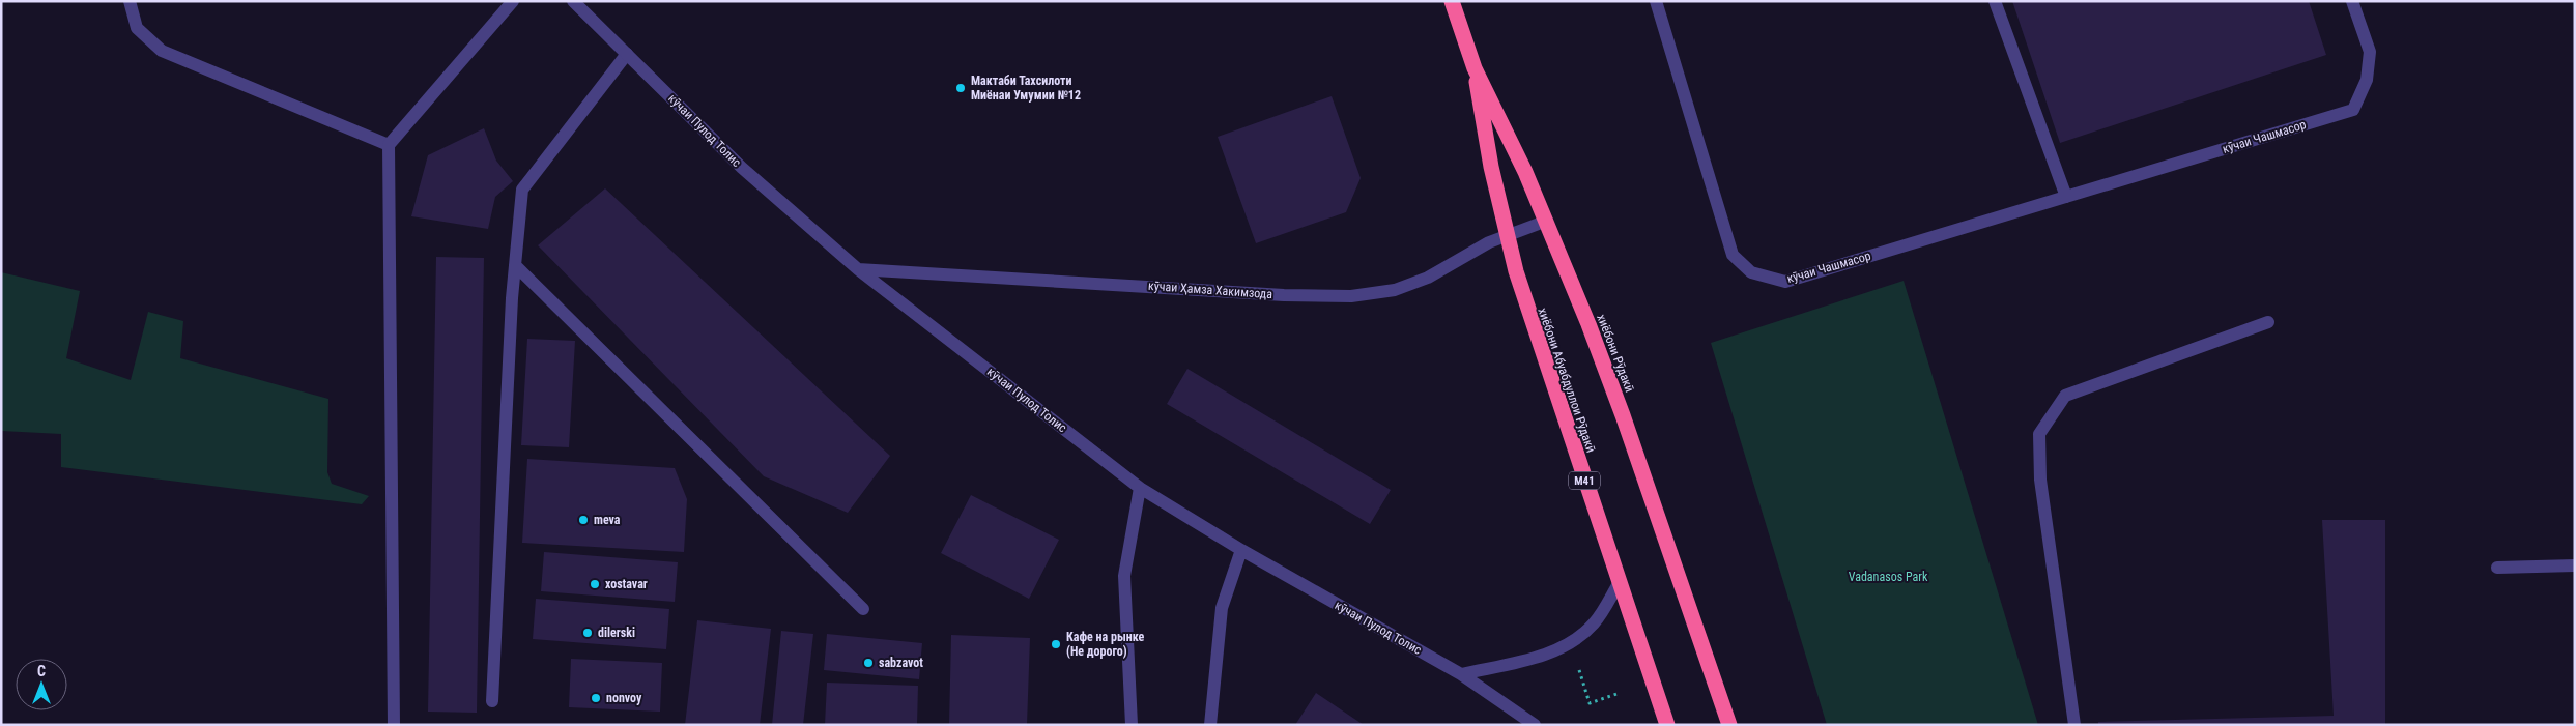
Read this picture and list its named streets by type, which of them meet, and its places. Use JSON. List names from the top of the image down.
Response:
{
  "streets": {
    "highway": ["хиёбони Рӯдакӣ", "хиёбони Абуабдуллои Рӯдакӣ", "M41"],
    "street": ["кӯчаи Пулод Толис", "кӯчаи Чашмасор", "кӯчаи Ҳамза Хакимзода"]
  },
  "crossings": [
    ["кӯчаи Пулод Толис", "кӯчаи Ҳамза Хакимзода"],
    ["кӯчаи Ҳамза Хакимзода", "хиёбони Рӯдакӣ"],
    ["кӯчаи Ҳамза Хакимзода", "хиёбони Абуабдуллои Рӯдакӣ"],
    ["хиёбони Рӯдакӣ", "хиёбони Абуабдуллои Рӯдакӣ"]
  ],
  "parks": ["Vadanasos Park"],
  "places": [
    "Мактаби Тахсилоти Миёнаи Умумии №12",
    "meva",
    "xostavar",
    "dilerski",
    "Кафе на рынке (Не дорого)",
    "sabzavot",
    "nonvoy"
  ],
  "north": "top"
}
